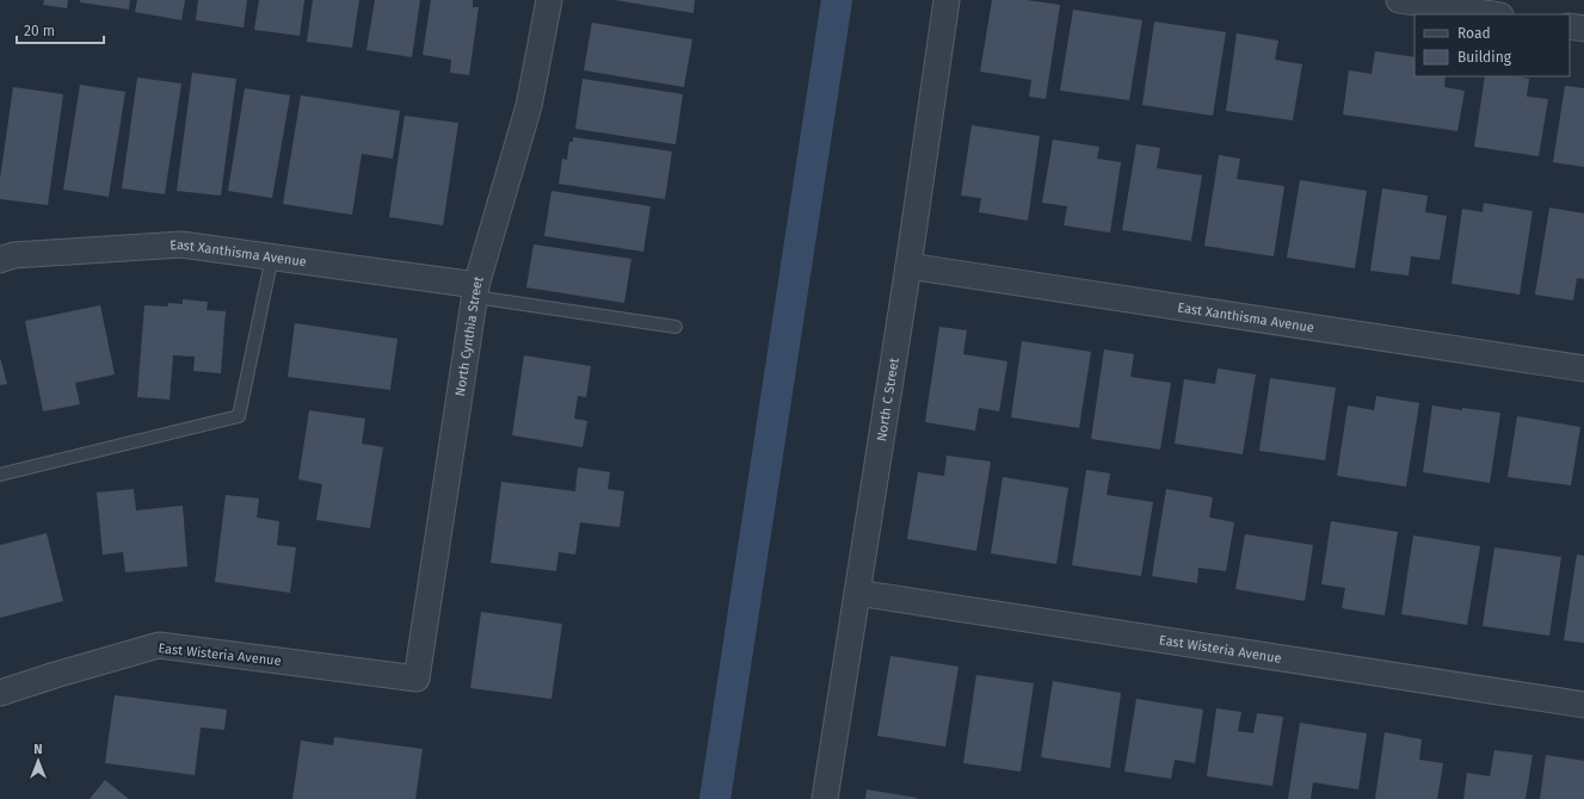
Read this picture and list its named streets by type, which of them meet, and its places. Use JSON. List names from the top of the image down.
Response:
{
  "streets": {
    "street": [
      "East Xanthisma Avenue",
      "North Cynthia Street",
      "North C Street",
      "East Wisteria Avenue"
    ]
  },
  "crossings": [
    ["East Xanthisma Avenue", "North Cynthia Street"],
    ["East Xanthisma Avenue", "North C Street"],
    ["North Cynthia Street", "East Wisteria Avenue"],
    ["North C Street", "East Wisteria Avenue"]
  ],
  "legend": ["Road", "Building"],
  "scale_bar": "20 m",
  "north": "top"
}
